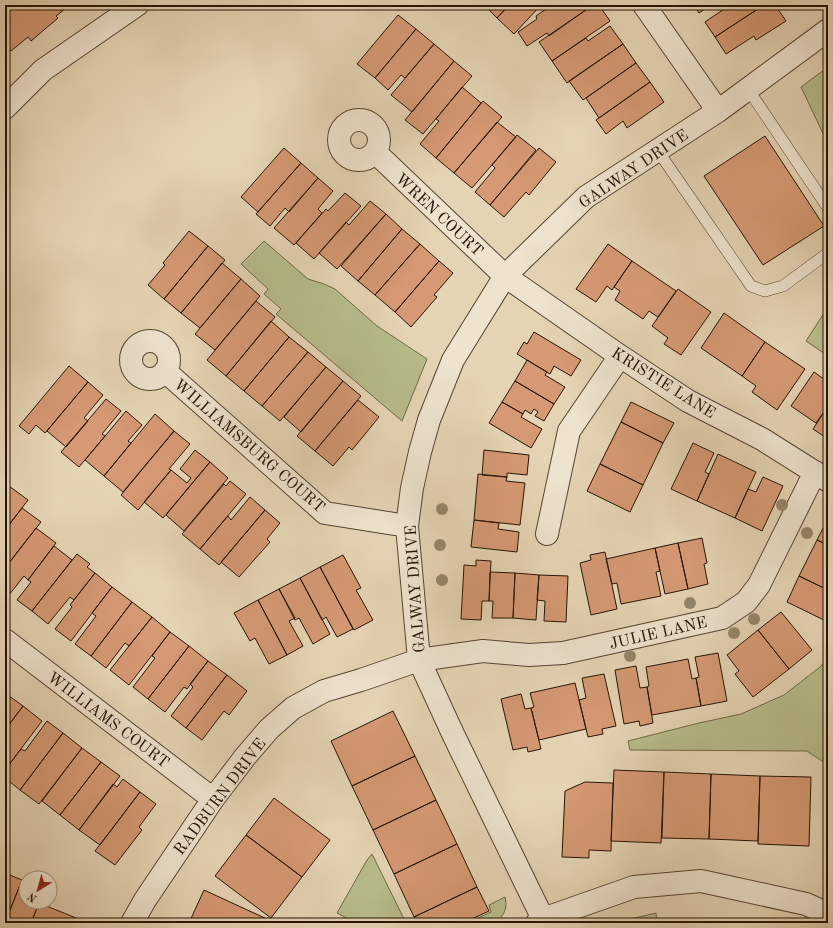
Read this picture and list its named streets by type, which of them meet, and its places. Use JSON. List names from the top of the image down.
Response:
{
  "streets": {
    "street": [
      "GALWAY DRIVE",
      "WREN COURT",
      "KRISTIE LANE",
      "WILLIAMSBURG COURT",
      "JULIE LANE",
      "WILLIAMS COURT",
      "RADBURN DRIVE"
    ]
  },
  "crossings": [
    ["GALWAY DRIVE", "WREN COURT"],
    ["GALWAY DRIVE", "KRISTIE LANE"],
    ["GALWAY DRIVE", "WILLIAMSBURG COURT"],
    ["GALWAY DRIVE", "JULIE LANE"],
    ["GALWAY DRIVE", "RADBURN DRIVE"],
    ["WREN COURT", "KRISTIE LANE"],
    ["KRISTIE LANE", "JULIE LANE"],
    ["JULIE LANE", "RADBURN DRIVE"],
    ["WILLIAMS COURT", "RADBURN DRIVE"]
  ],
  "north": "bottom left"
}
